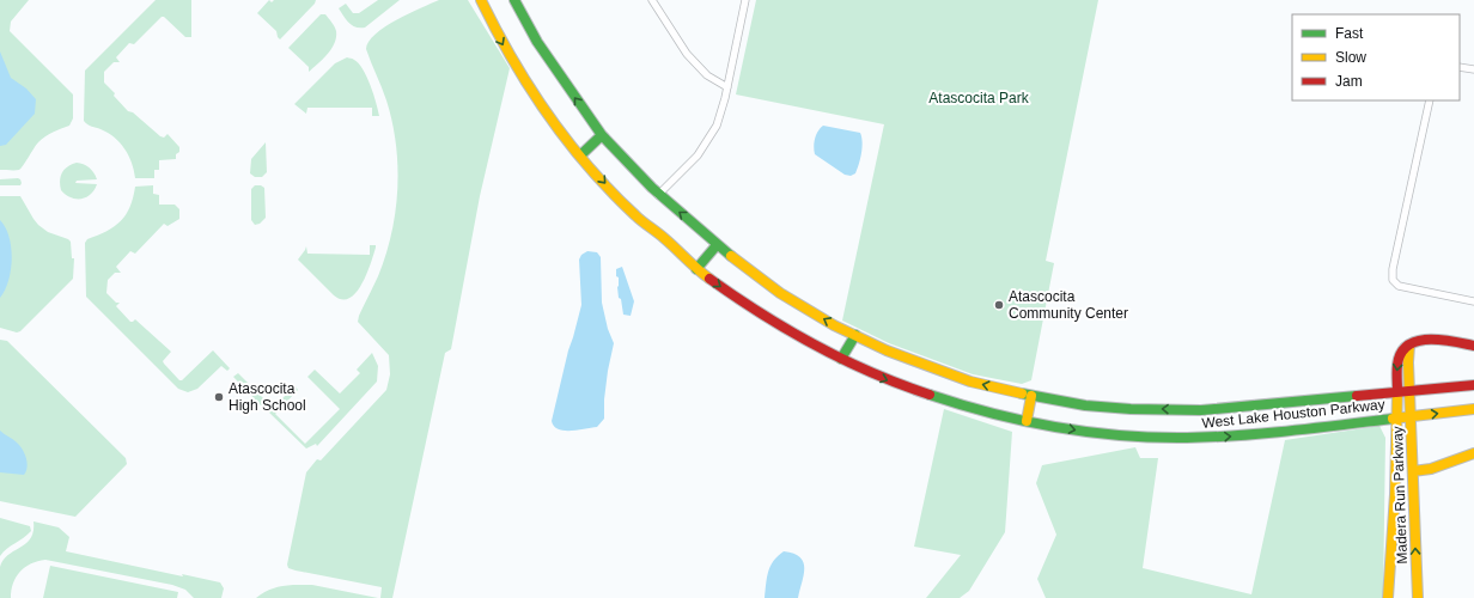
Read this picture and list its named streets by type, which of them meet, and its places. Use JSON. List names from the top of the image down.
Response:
{
  "streets": {
    "main road": ["West Lake Houston Parkway", "Madera Run Parkway"]
  },
  "crossings": [
    ["West Lake Houston Parkway", "Madera Run Parkway"]
  ],
  "parks": ["Atascocita Park"],
  "places": ["Atascocita Community Center", "Atascocita High School"],
  "legend": ["Fast", "Slow", "Jam"]
}
